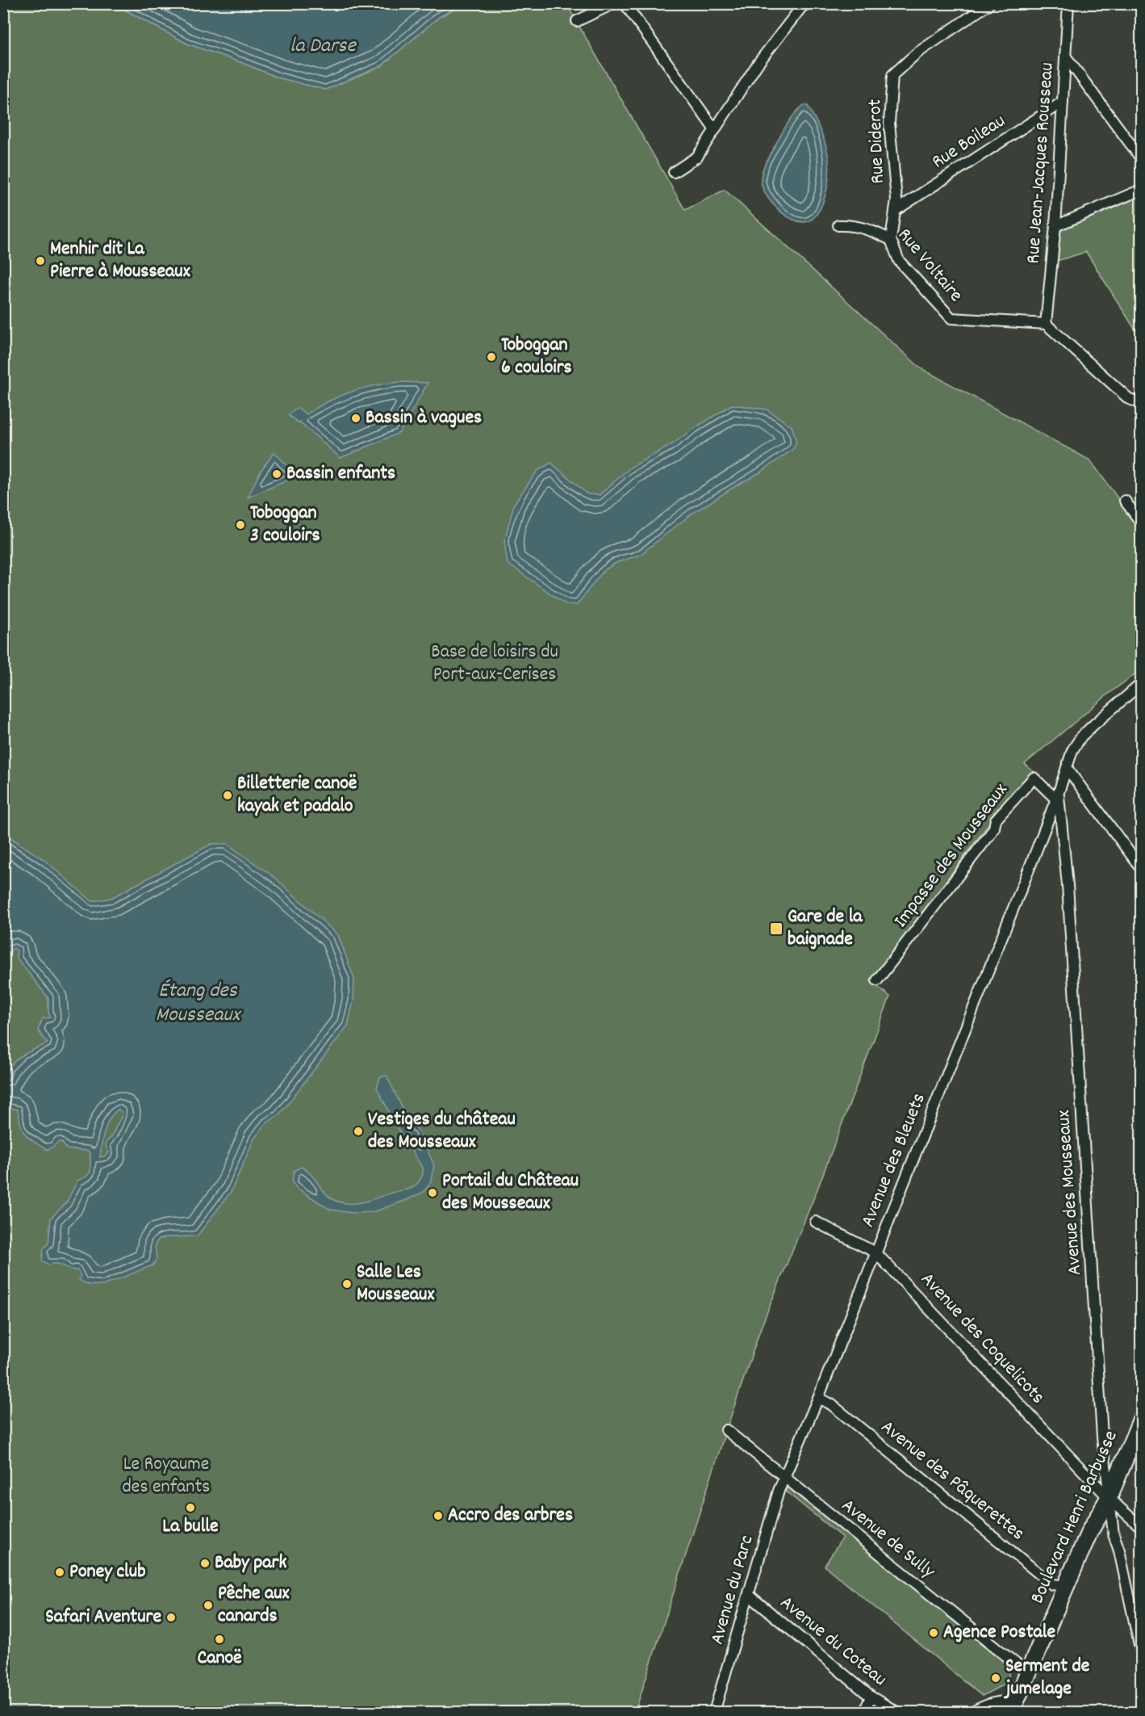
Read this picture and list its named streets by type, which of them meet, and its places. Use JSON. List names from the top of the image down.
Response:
{
  "streets": {
    "main road": ["Boulevard Henri Barbusse"],
    "street": [
      "Rue Diderot",
      "Rue Boileau",
      "Rue Jean-Jacques Rousseau",
      "Rue Voltaire",
      "Impasse des Mousseaux",
      "Avenue des Bleuets",
      "Avenue des Mousseaux",
      "Avenue des Coquelicots",
      "Avenue des Pâquerettes",
      "Avenue de Sully",
      "Avenue du Parc",
      "Avenue du Coteau"
    ]
  },
  "crossings": [
    ["Rue Diderot", "Rue Boileau"],
    ["Rue Diderot", "Rue Voltaire"],
    ["Rue Boileau", "Rue Jean-Jacques Rousseau"],
    ["Rue Jean-Jacques Rousseau", "Rue Voltaire"],
    ["Impasse des Mousseaux", "Avenue des Bleuets"],
    ["Impasse des Mousseaux", "Avenue des Mousseaux"],
    ["Avenue des Bleuets", "Avenue des Mousseaux"],
    ["Avenue des Bleuets", "Avenue des Coquelicots"],
    ["Avenue des Bleuets", "Avenue des Pâquerettes"],
    ["Avenue des Bleuets", "Avenue de Sully"],
    ["Avenue des Bleuets", "Avenue du Parc"],
    ["Avenue des Mousseaux", "Avenue des Coquelicots"],
    ["Avenue des Mousseaux", "Boulevard Henri Barbusse"],
    ["Avenue des Coquelicots", "Boulevard Henri Barbusse"],
    ["Avenue des Pâquerettes", "Boulevard Henri Barbusse"],
    ["Boulevard Henri Barbusse", "Avenue de Sully"],
    ["Avenue de Sully", "Avenue du Parc"],
    ["Avenue du Parc", "Avenue du Coteau"]
  ],
  "water": ["la Darse", "Étang des Mousseaux"],
  "parks": ["Base de loisirs du Port-aux-Cerises", "Le Royaume des enfants"],
  "places": {
    "other": [
      "Menhir dit La Pierre à Mousseaux",
      "Toboggan 6 couloirs",
      "Bassin à vagues",
      "Bassin enfants",
      "Toboggan 3 couloirs",
      "Billetterie canoë kayak et padalo",
      "Vestiges du château des Mousseaux",
      "Portail du Château des Mousseaux",
      "Salle Les Mousseaux",
      "La bulle",
      "Accro des arbres",
      "Baby park",
      "Poney club",
      "Pêche aux canards",
      "Safari Aventure",
      "Agence Postale",
      "Canoë",
      "Serment de jumelage"
    ],
    "transit": ["Gare de la baignade"]
  }
}
